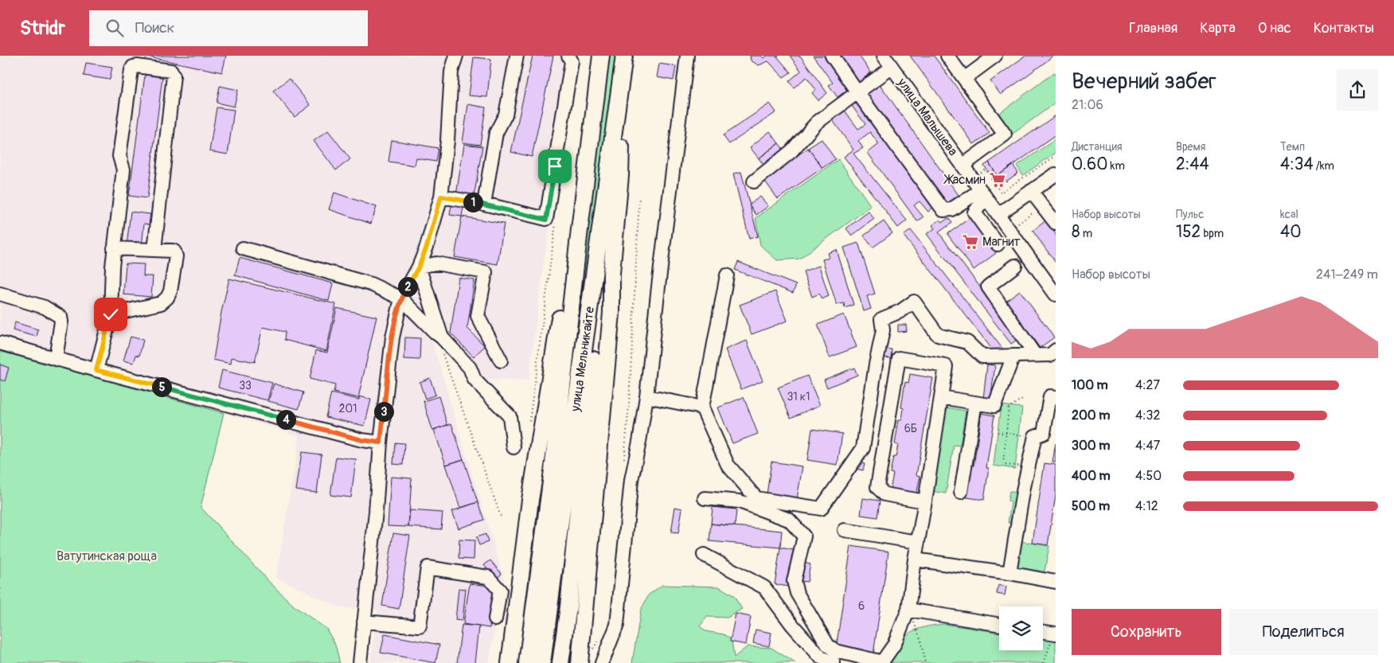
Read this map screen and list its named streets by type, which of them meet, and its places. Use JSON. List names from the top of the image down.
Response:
{
  "streets": {
    "main road": ["улица Мельникайте"],
    "street": ["улица Малышева"]
  },
  "parks": ["Ватутинская роща"],
  "places": {
    "supermarket": ["Жасмин", "Магнит"]
  },
  "house_numbers": [
    "33",
    "31 к1",
    "201",
    "6Б",
    "6"
  ],
  "page": {
    "header": "Stridr",
    "search": "Поиск",
    "nav": [
      "Главная",
      "Карта",
      "О нас",
      "Контакты"
    ],
    "heading": ["Вечерний забег", "21:06"],
    "stats": [
      ["Дистанция", "0.60 km"],
      ["Время", "2:44"],
      ["Темп", "4:34 /km"],
      ["Набор высоты", "8 m"],
      ["Пульс", "152 bpm"],
      ["kcal", "40"]
    ],
    "pins": [
      "1",
      "2",
      "5",
      "3",
      "4"
    ],
    "chart": ["Набор высоты", "241–249 m"],
    "list": [
      {
        "name": "100 m",
        "note": "4:27"
      },
      {
        "name": "200 m",
        "note": "4:32"
      },
      {
        "name": "300 m",
        "note": "4:47"
      },
      {
        "name": "400 m",
        "note": "4:50"
      },
      {
        "name": "500 m",
        "note": "4:12"
      }
    ],
    "buttons": ["Сохранить", "Поделиться"]
  }
}
